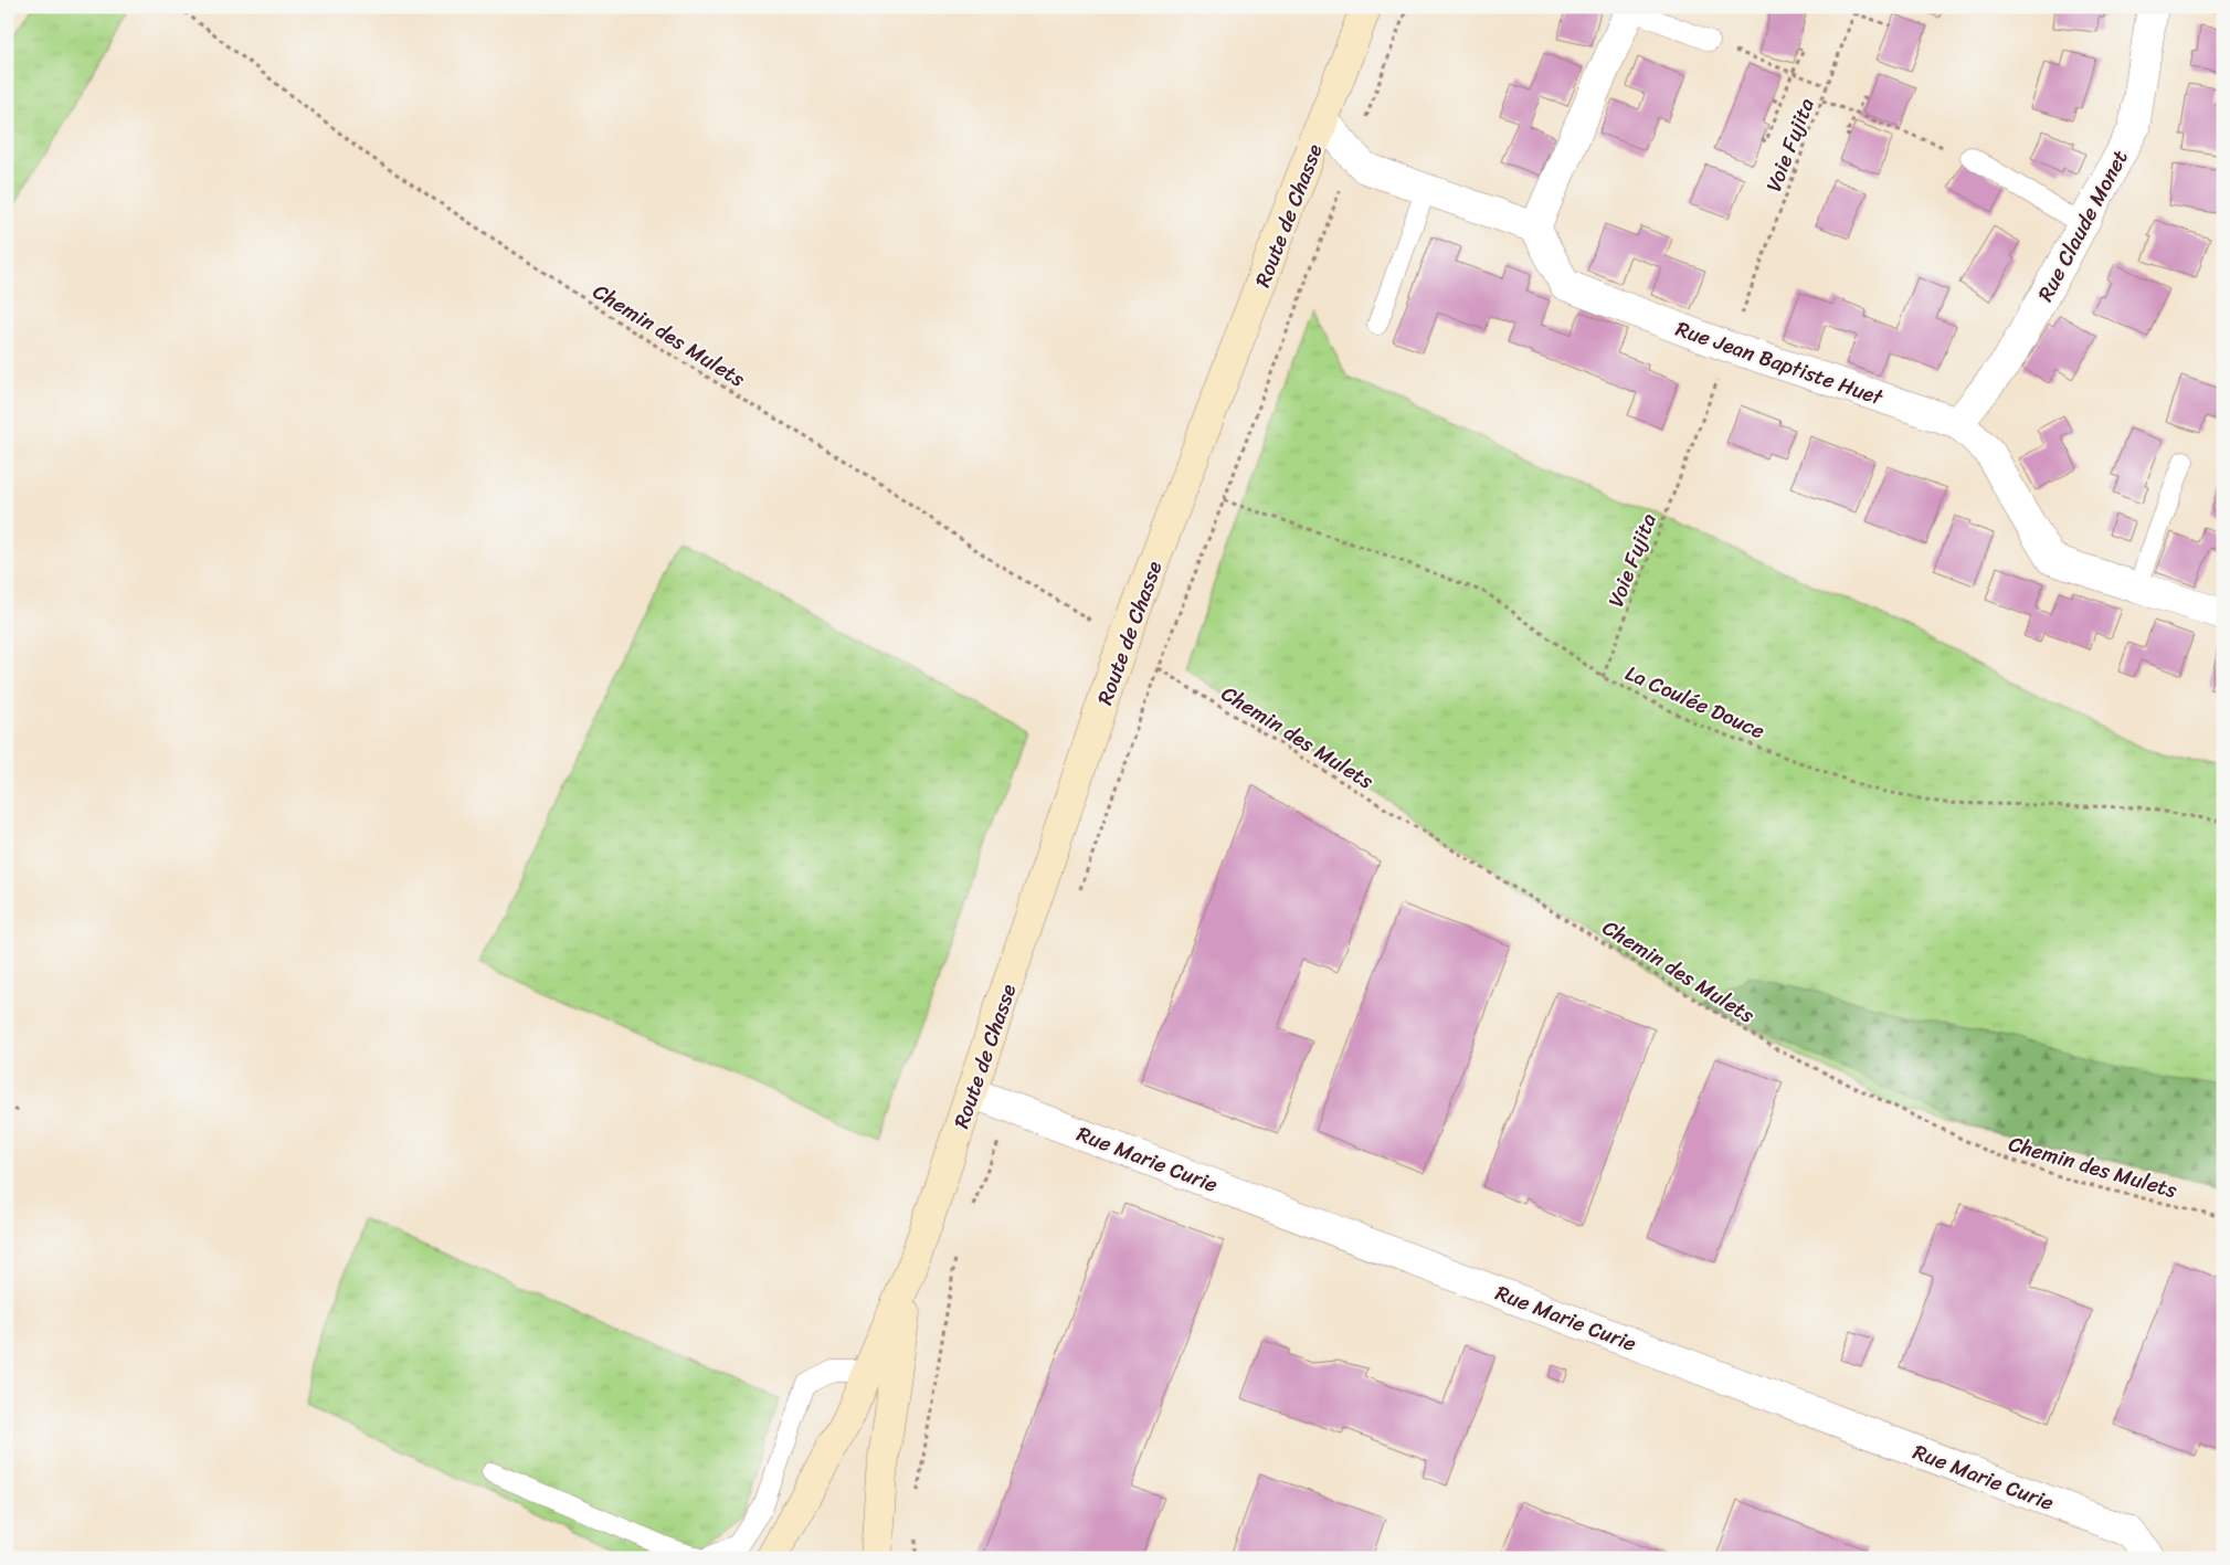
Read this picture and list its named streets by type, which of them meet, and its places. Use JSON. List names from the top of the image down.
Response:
{
  "streets": {
    "main road": ["Route de Chasse"],
    "street": ["Rue Claude Monet", "Rue Jean Baptiste Huet", "Rue Marie Curie"],
    "path": ["Voie Fujita", "Chemin des Mulets", "La Coulée Douce"]
  },
  "crossings": [
    ["Voie Fujita", "La Coulée Douce"],
    ["Route de Chasse", "Chemin des Mulets"],
    ["Route de Chasse", "Rue Marie Curie"],
    ["Rue Claude Monet", "Rue Jean Baptiste Huet"]
  ]
}
